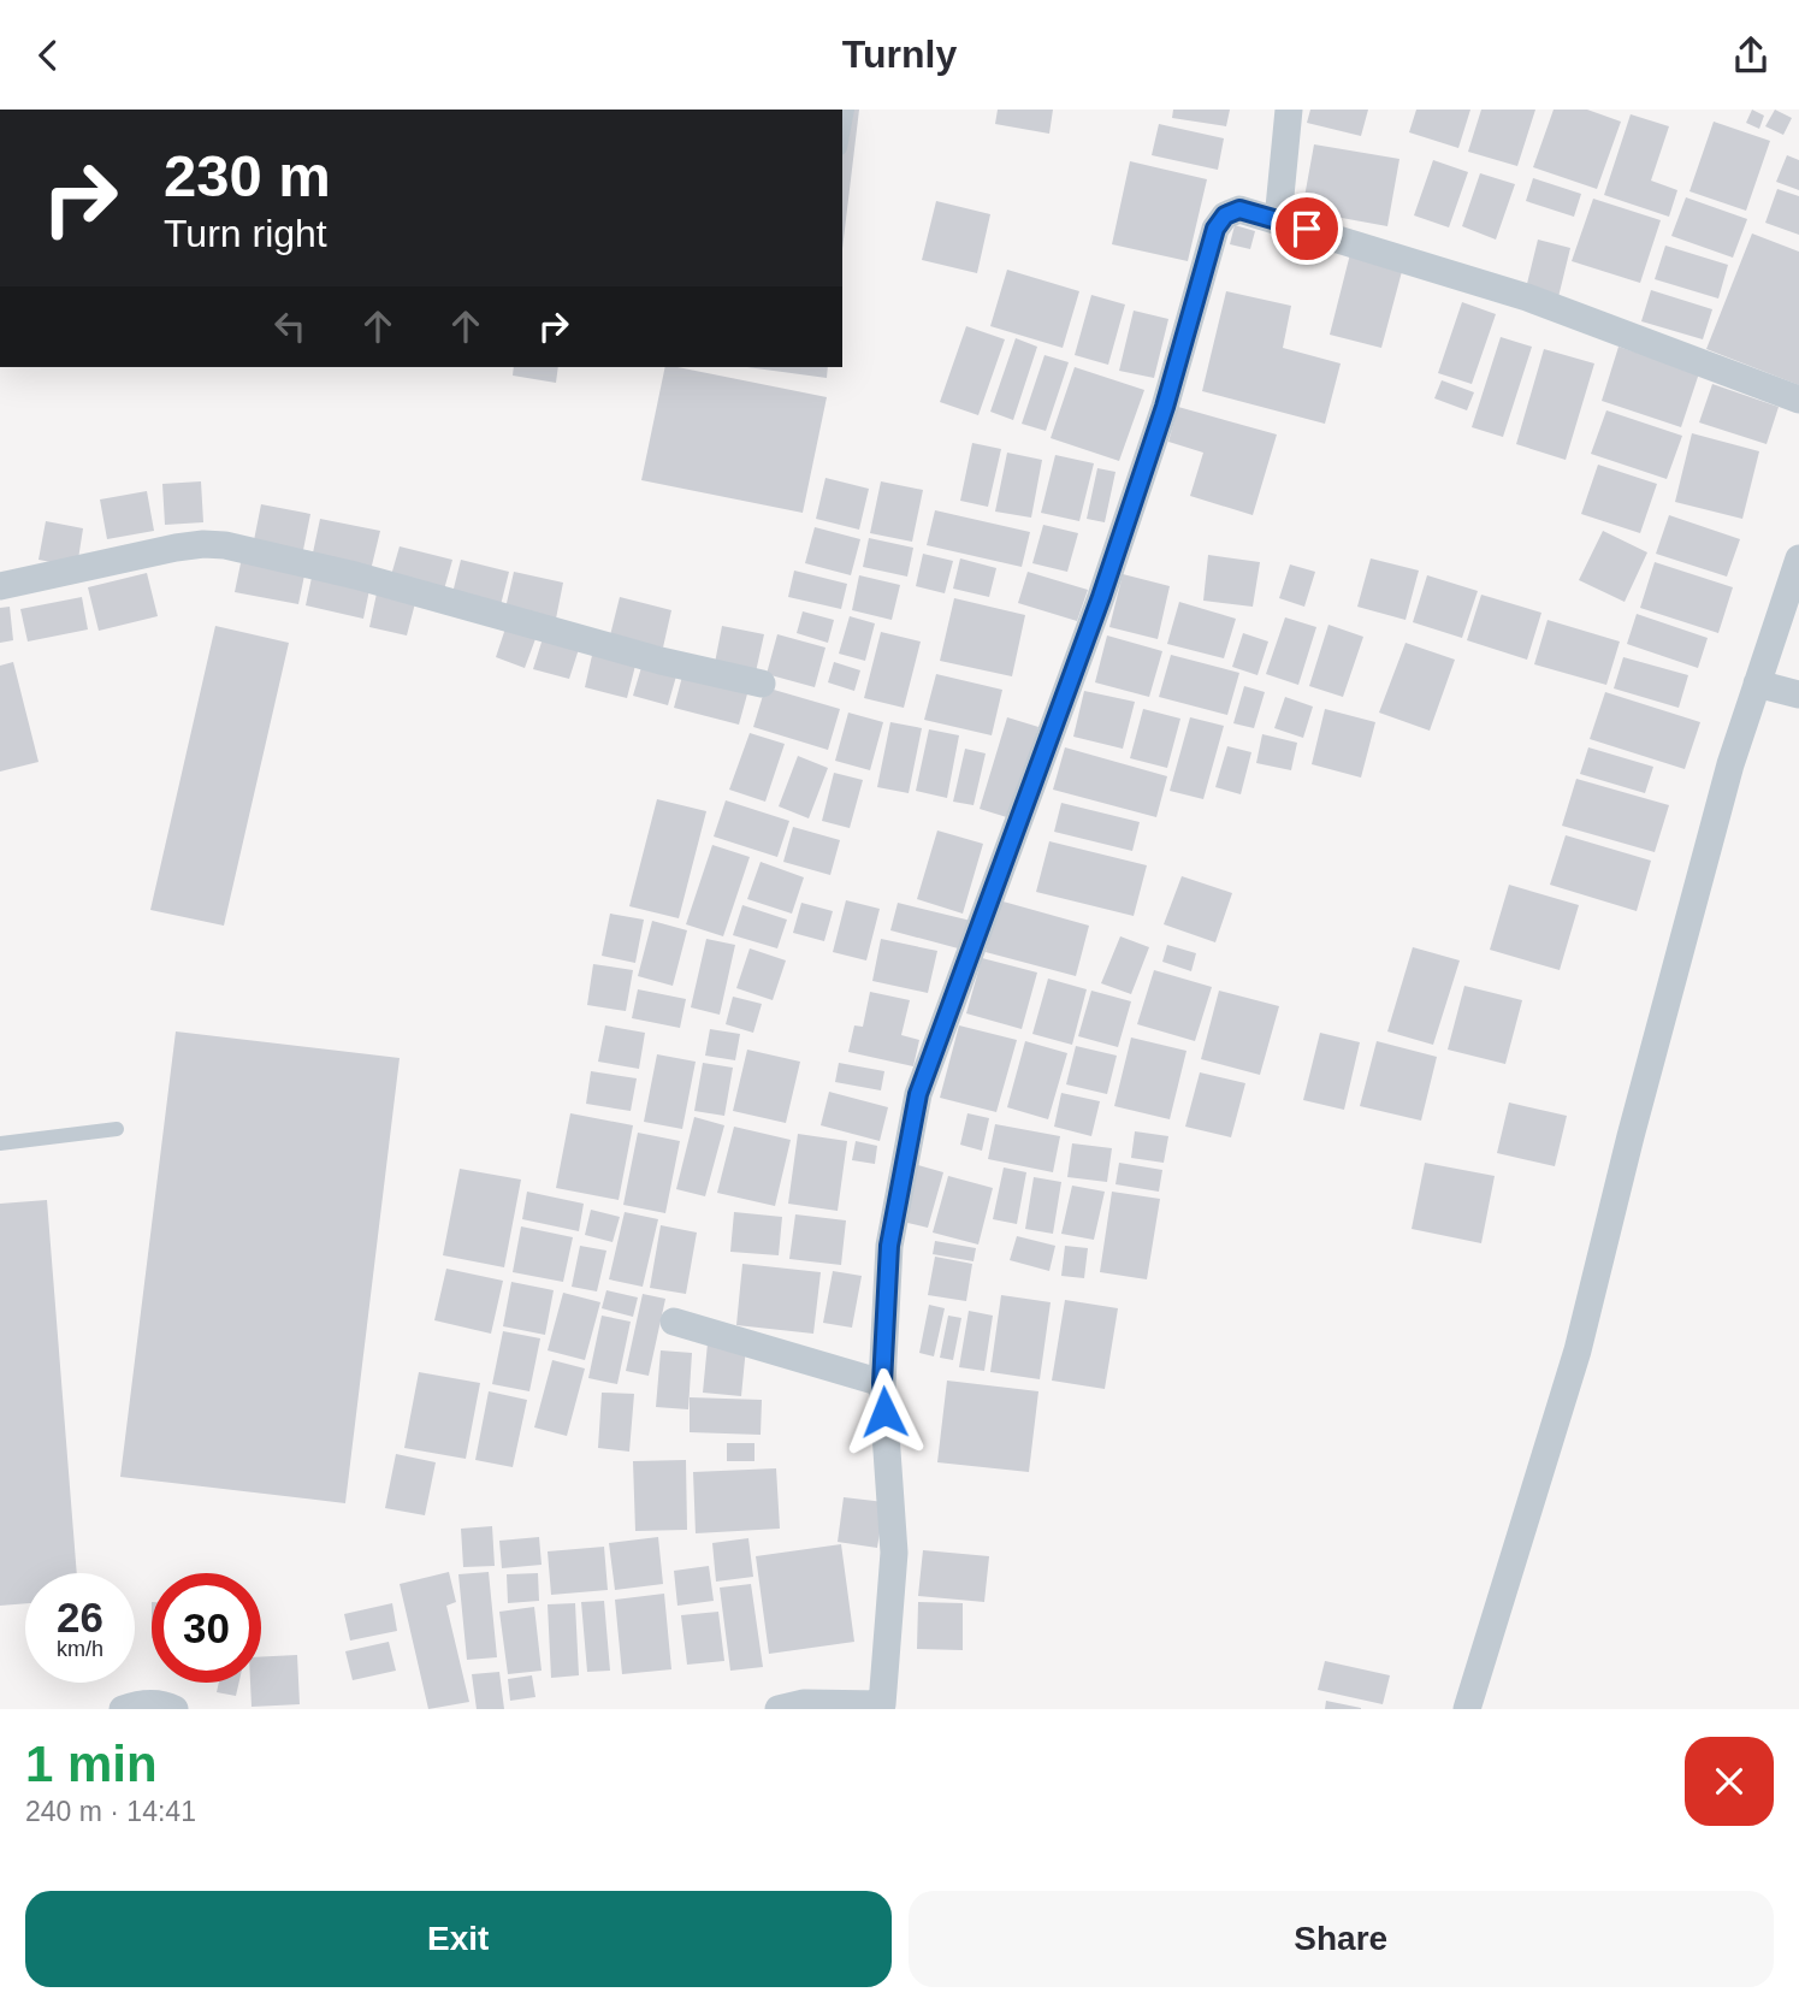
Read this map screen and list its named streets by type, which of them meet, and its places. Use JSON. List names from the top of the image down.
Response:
{
  "page": {
    "header": "Turnly",
    "turn": ["230 m", "Turn right"],
    "speed": "26 km/h",
    "limit": "30",
    "heading": ["1 min", "240 m · 14:41"],
    "buttons": ["Exit", "Share"]
  }
}
